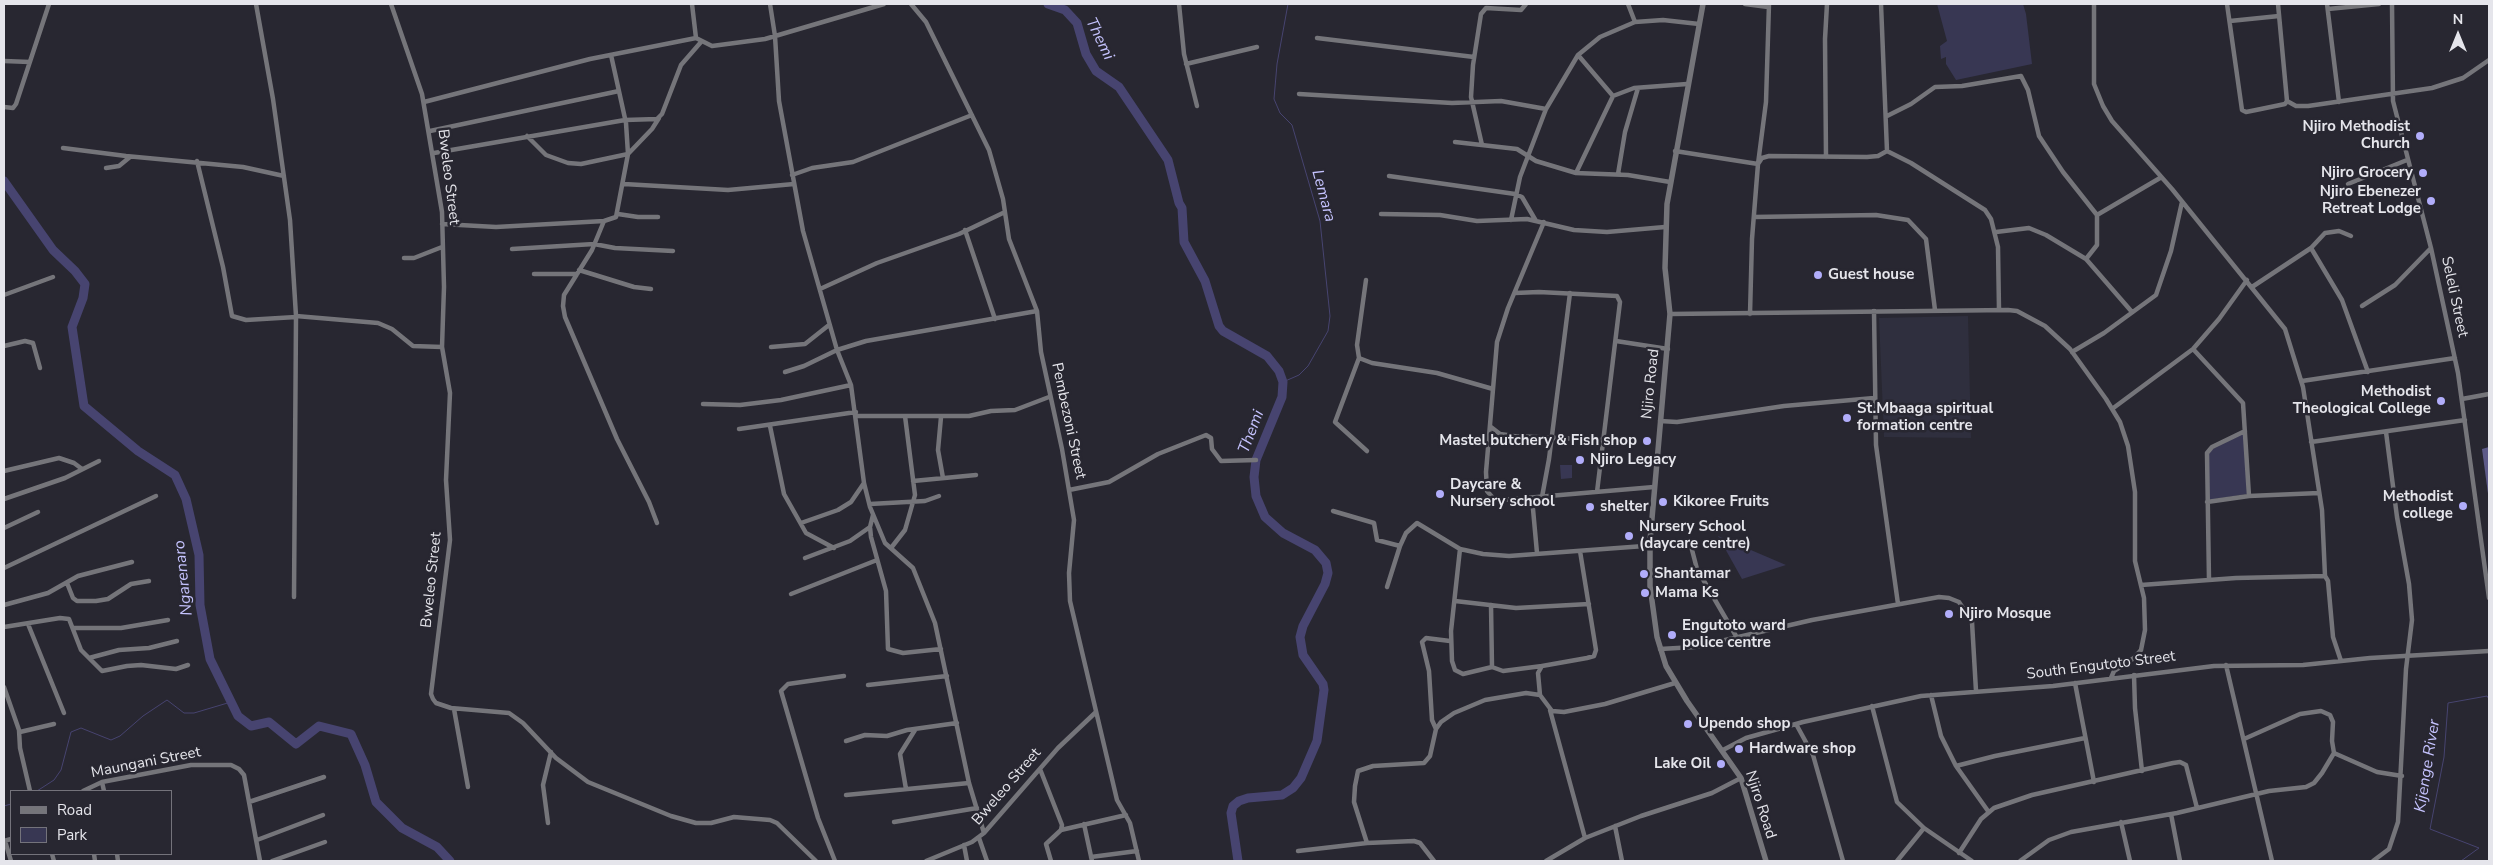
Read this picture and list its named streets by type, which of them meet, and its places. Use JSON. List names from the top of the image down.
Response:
{
  "streets": {
    "street": [
      "Bweleo Street",
      "Seleli Street",
      "Njiro Road",
      "Pembezoni Street",
      "South Engutoto Street",
      "Maungani Street"
    ]
  },
  "crossings": [
    ["Bweleo Street", "Pembezoni Street"],
    ["Njiro Road", "South Engutoto Street"]
  ],
  "water": [
    "Themi",
    "Lemara",
    "Ngarenaro",
    "Kijenge River"
  ],
  "places": [
    "Njiro Methodist Church",
    "Njiro Grocery",
    "Njiro Ebenezer Retreat Lodge",
    "Guest house",
    "Methodist Theological College",
    "St.Mbaaga spiritual formation centre",
    "Mastel butchery & Fish shop",
    "Njiro Legacy",
    "Daycare & Nursery school",
    "Kikoree Fruits",
    "Methodist college",
    "shelter",
    "Nursery School (daycare centre)",
    "Shantamar",
    "Mama Ks",
    "Njiro Mosque",
    "Engutoto ward police centre",
    "Upendo shop",
    "Hardware shop",
    "Lake Oil"
  ],
  "legend": ["Road", "Park"],
  "north": "top"
}
